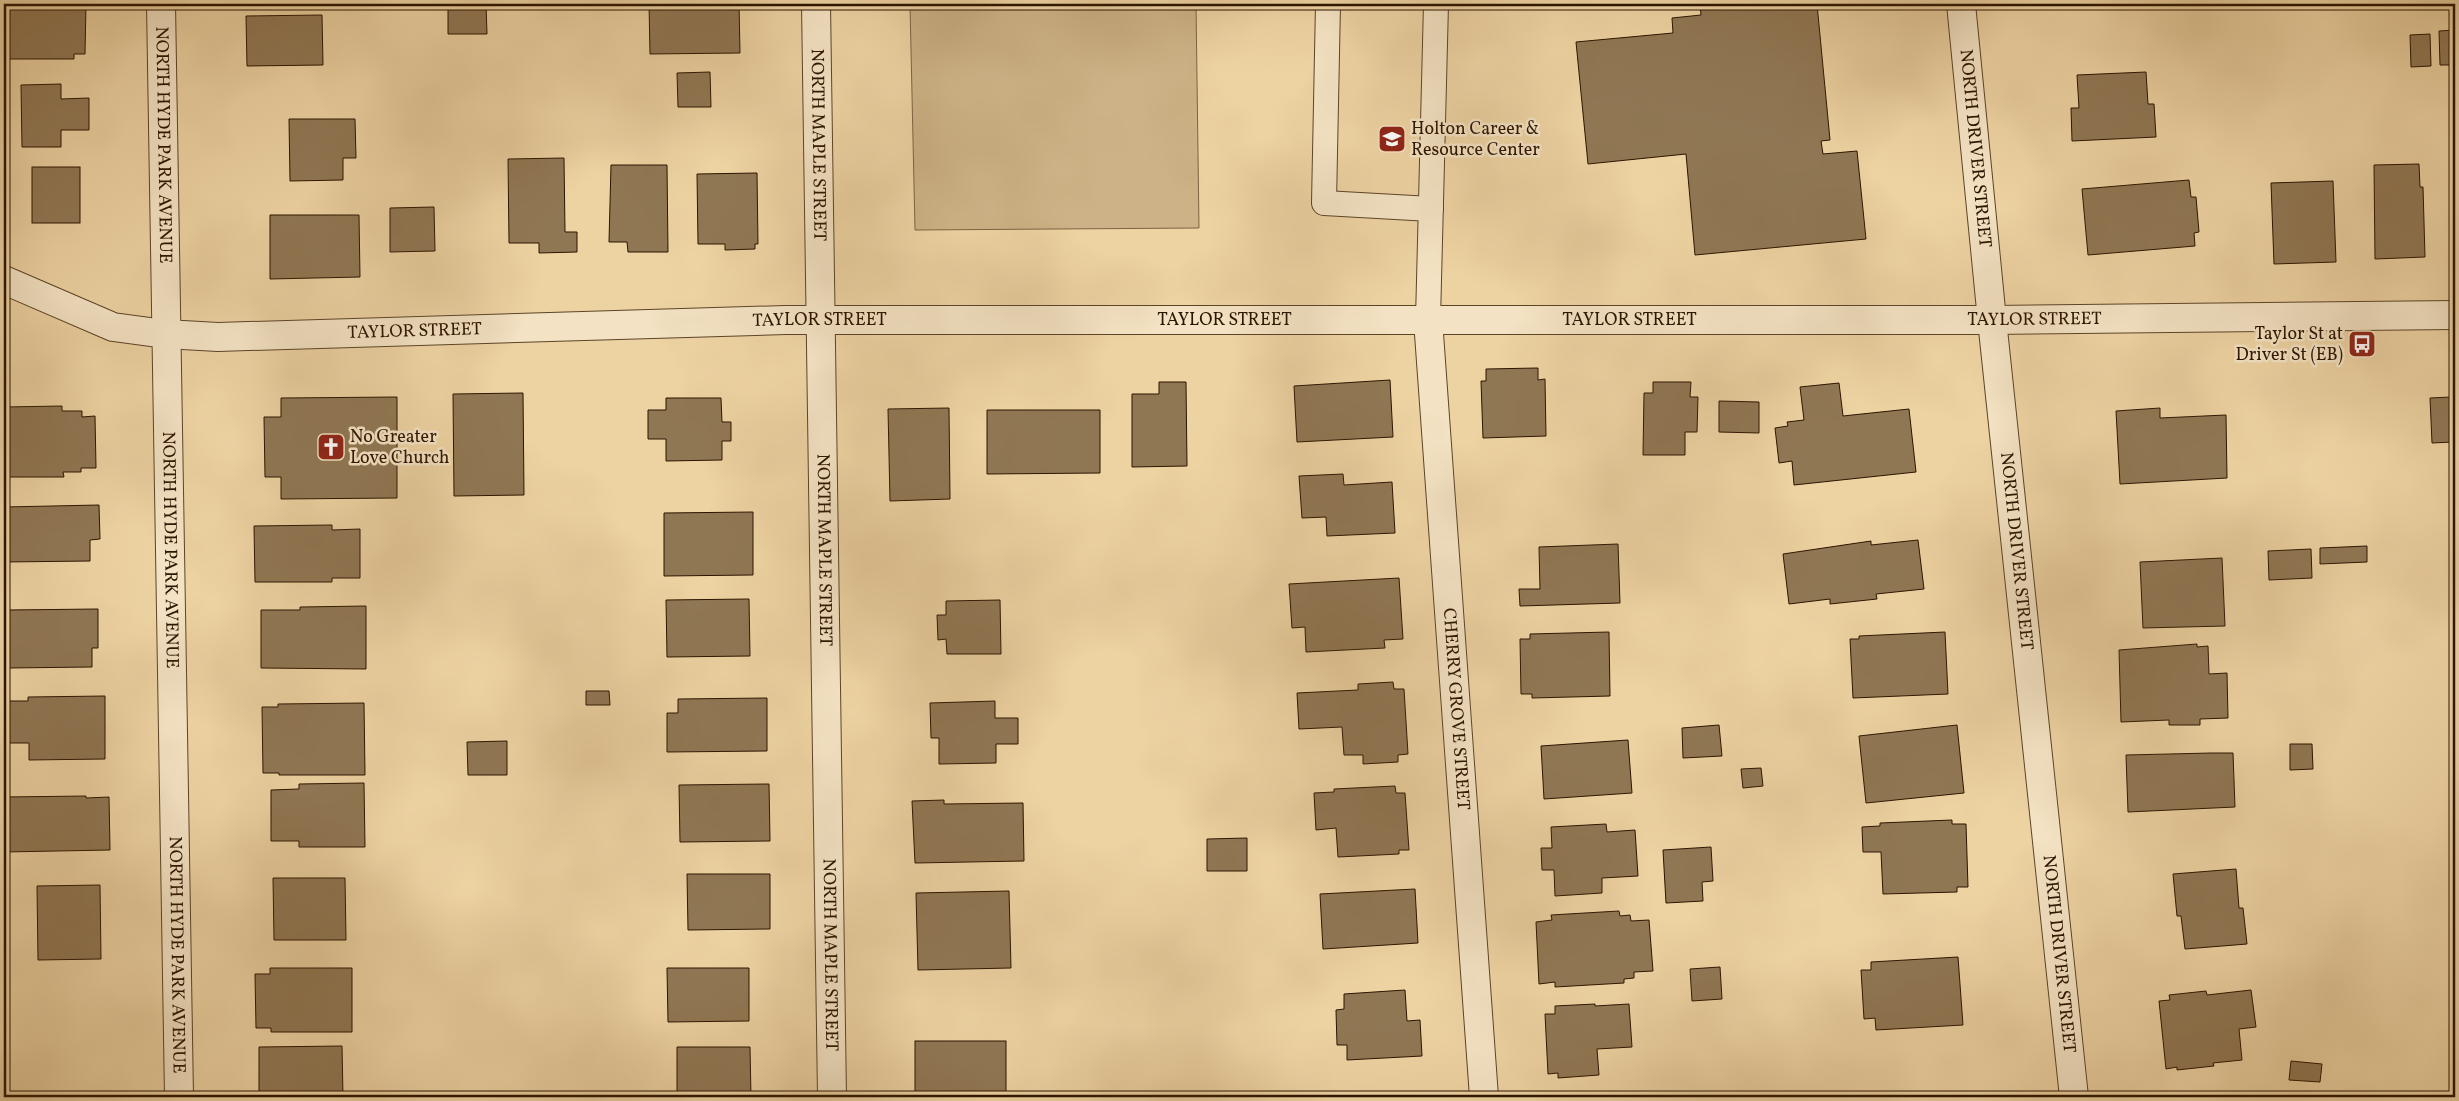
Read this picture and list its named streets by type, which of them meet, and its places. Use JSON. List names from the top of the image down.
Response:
{
  "streets": {
    "street": [
      "NORTH HYDE PARK AVENUE",
      "NORTH MAPLE STREET",
      "NORTH DRIVER STREET",
      "TAYLOR STREET",
      "CHERRY GROVE STREET"
    ]
  },
  "crossings": [
    ["NORTH HYDE PARK AVENUE", "TAYLOR STREET"],
    ["NORTH MAPLE STREET", "TAYLOR STREET"],
    ["NORTH DRIVER STREET", "TAYLOR STREET"],
    ["TAYLOR STREET", "CHERRY GROVE STREET"]
  ],
  "places": {
    "school or university": ["Holton Career & Resource Center"],
    "bus stop": ["Taylor St at Driver St (EB)"],
    "church": ["No Greater Love Church"]
  }
}
